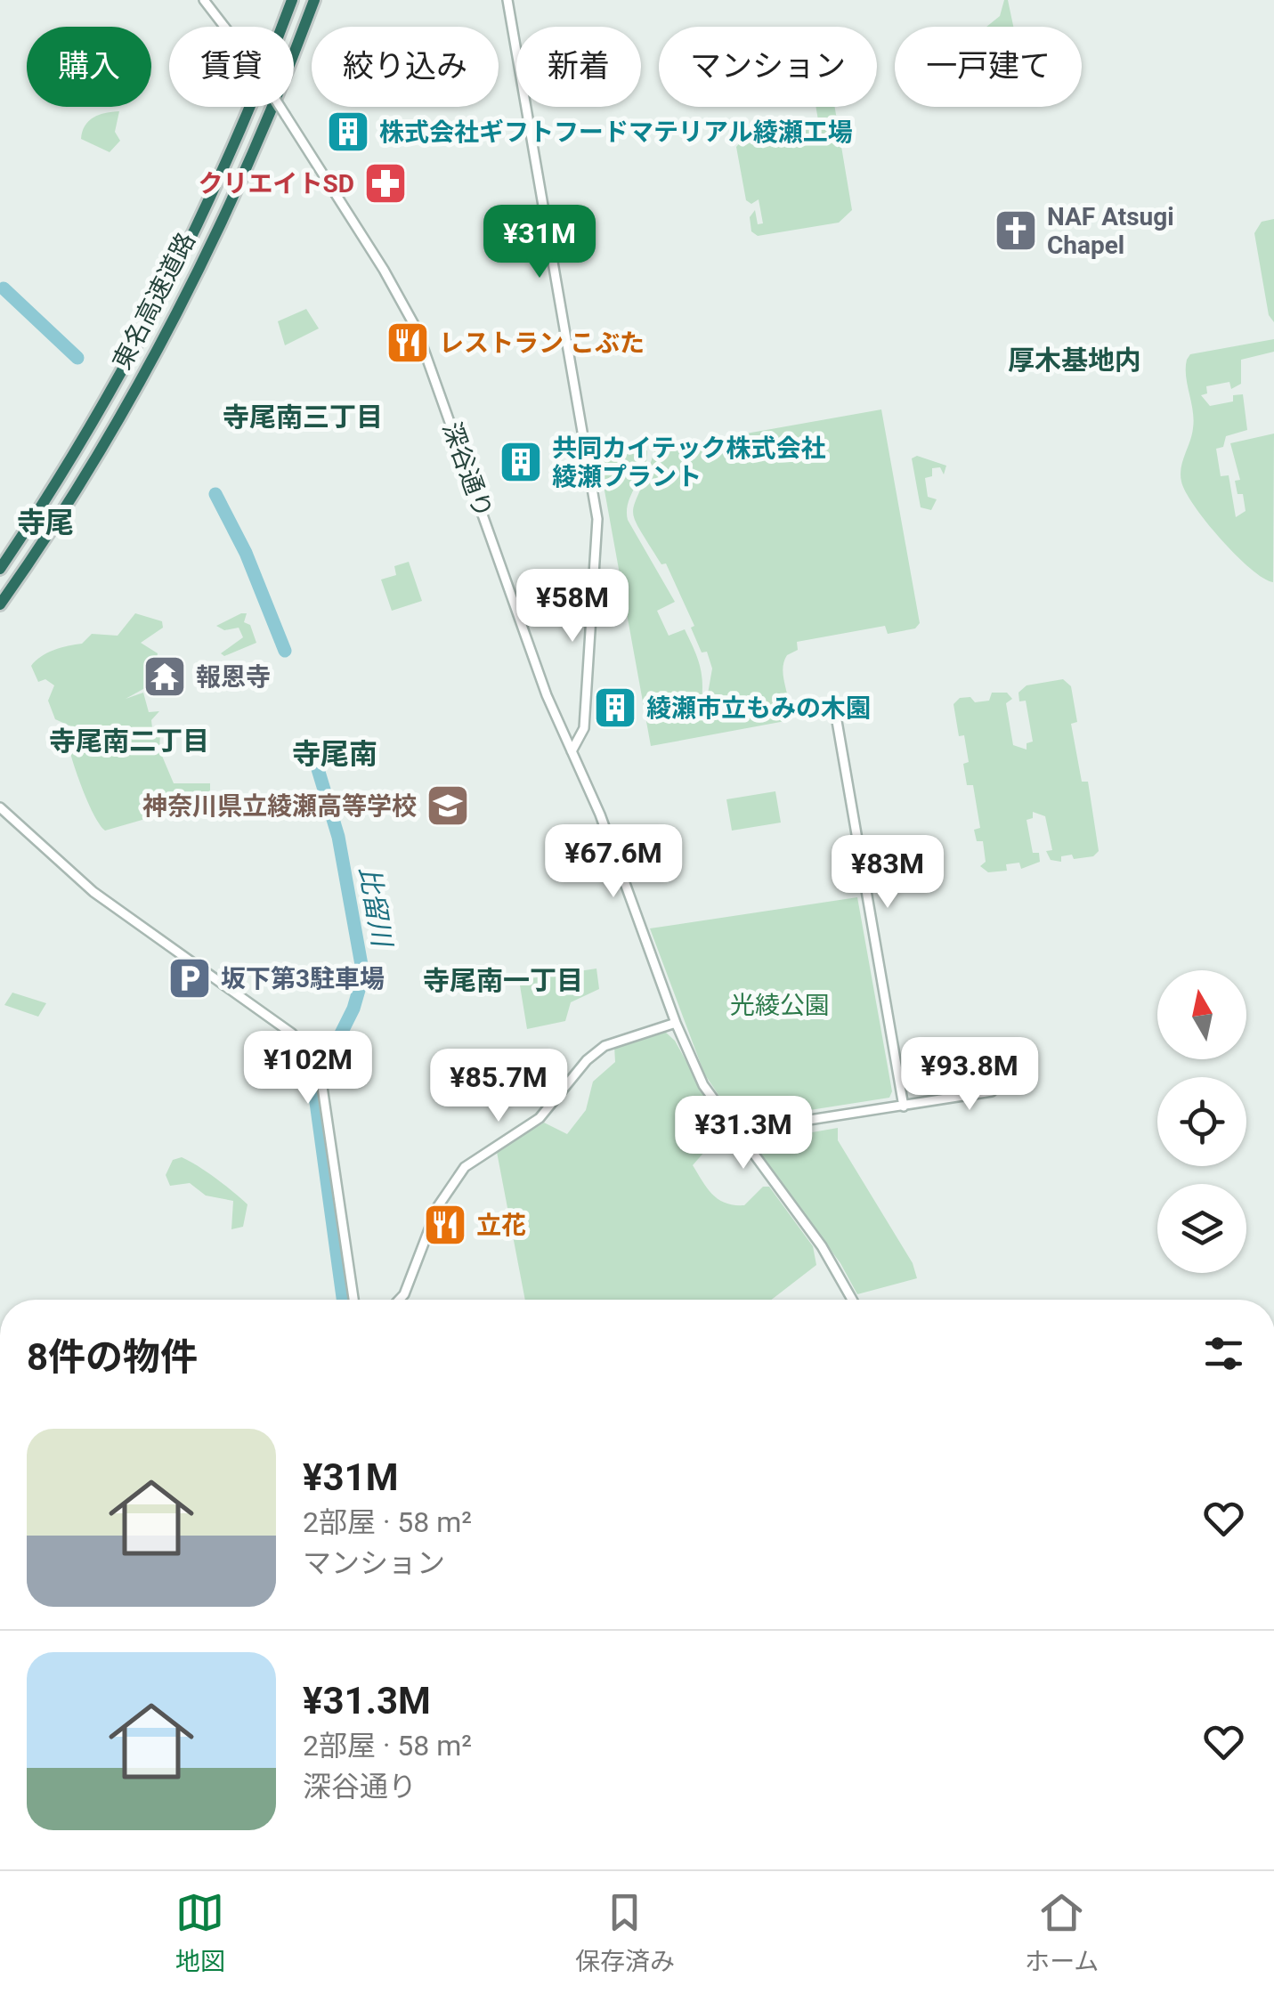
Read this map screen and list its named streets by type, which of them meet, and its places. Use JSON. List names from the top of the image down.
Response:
{
  "streets": {
    "highway": ["東名高速道路"],
    "street": ["深谷通り"]
  },
  "districts": [
    "厚木基地内",
    "寺尾南三丁目",
    "寺尾",
    "寺尾南二丁目",
    "寺尾南",
    "寺尾南一丁目"
  ],
  "water": ["比留川"],
  "parks": ["光綾公園"],
  "places": {
    "building": ["株式会社ギフトフードマテリアル綾瀬工場", "共同カイテック株式会社 綾瀬プラント", "綾瀬市立もみの木園"],
    "pharmacy": ["クリエイトSD"],
    "church": ["NAF Atsugi Chapel"],
    "restaurant": ["レストラン こぶた", "立花"],
    "temple": ["報恩寺"],
    "school or university": ["神奈川県立綾瀬高等学校"],
    "parking": ["坂下第3駐車場"]
  },
  "north": "top",
  "page": {
    "chip": [
      "購入",
      "賃貸",
      "絞り込み",
      "新着",
      "マンション",
      "一戸建て"
    ],
    "price": [
      "¥31M",
      "¥58M",
      "¥67.6M",
      "¥83M",
      "¥102M",
      "¥93.8M",
      "¥85.7M",
      "¥31.3M"
    ],
    "heading": "8件の物件",
    "list": [
      {
        "name": "¥31M",
        "note": "2部屋 · 58 m² · マンション"
      },
      {
        "name": "¥31.3M",
        "note": "2部屋 · 58 m² · 深谷通り"
      }
    ],
    "tabs": ["地図", "保存済み", "ホーム"]
  }
}
